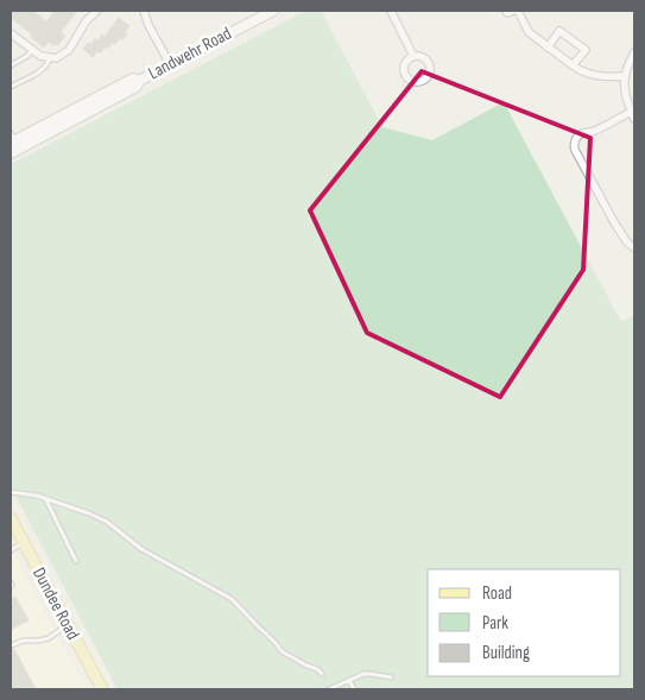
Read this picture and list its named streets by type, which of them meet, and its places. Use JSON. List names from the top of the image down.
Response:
{
  "streets": {
    "main road": ["Landwehr Road", "Dundee Road"]
  },
  "legend": ["Road", "Park", "Building"]
}
